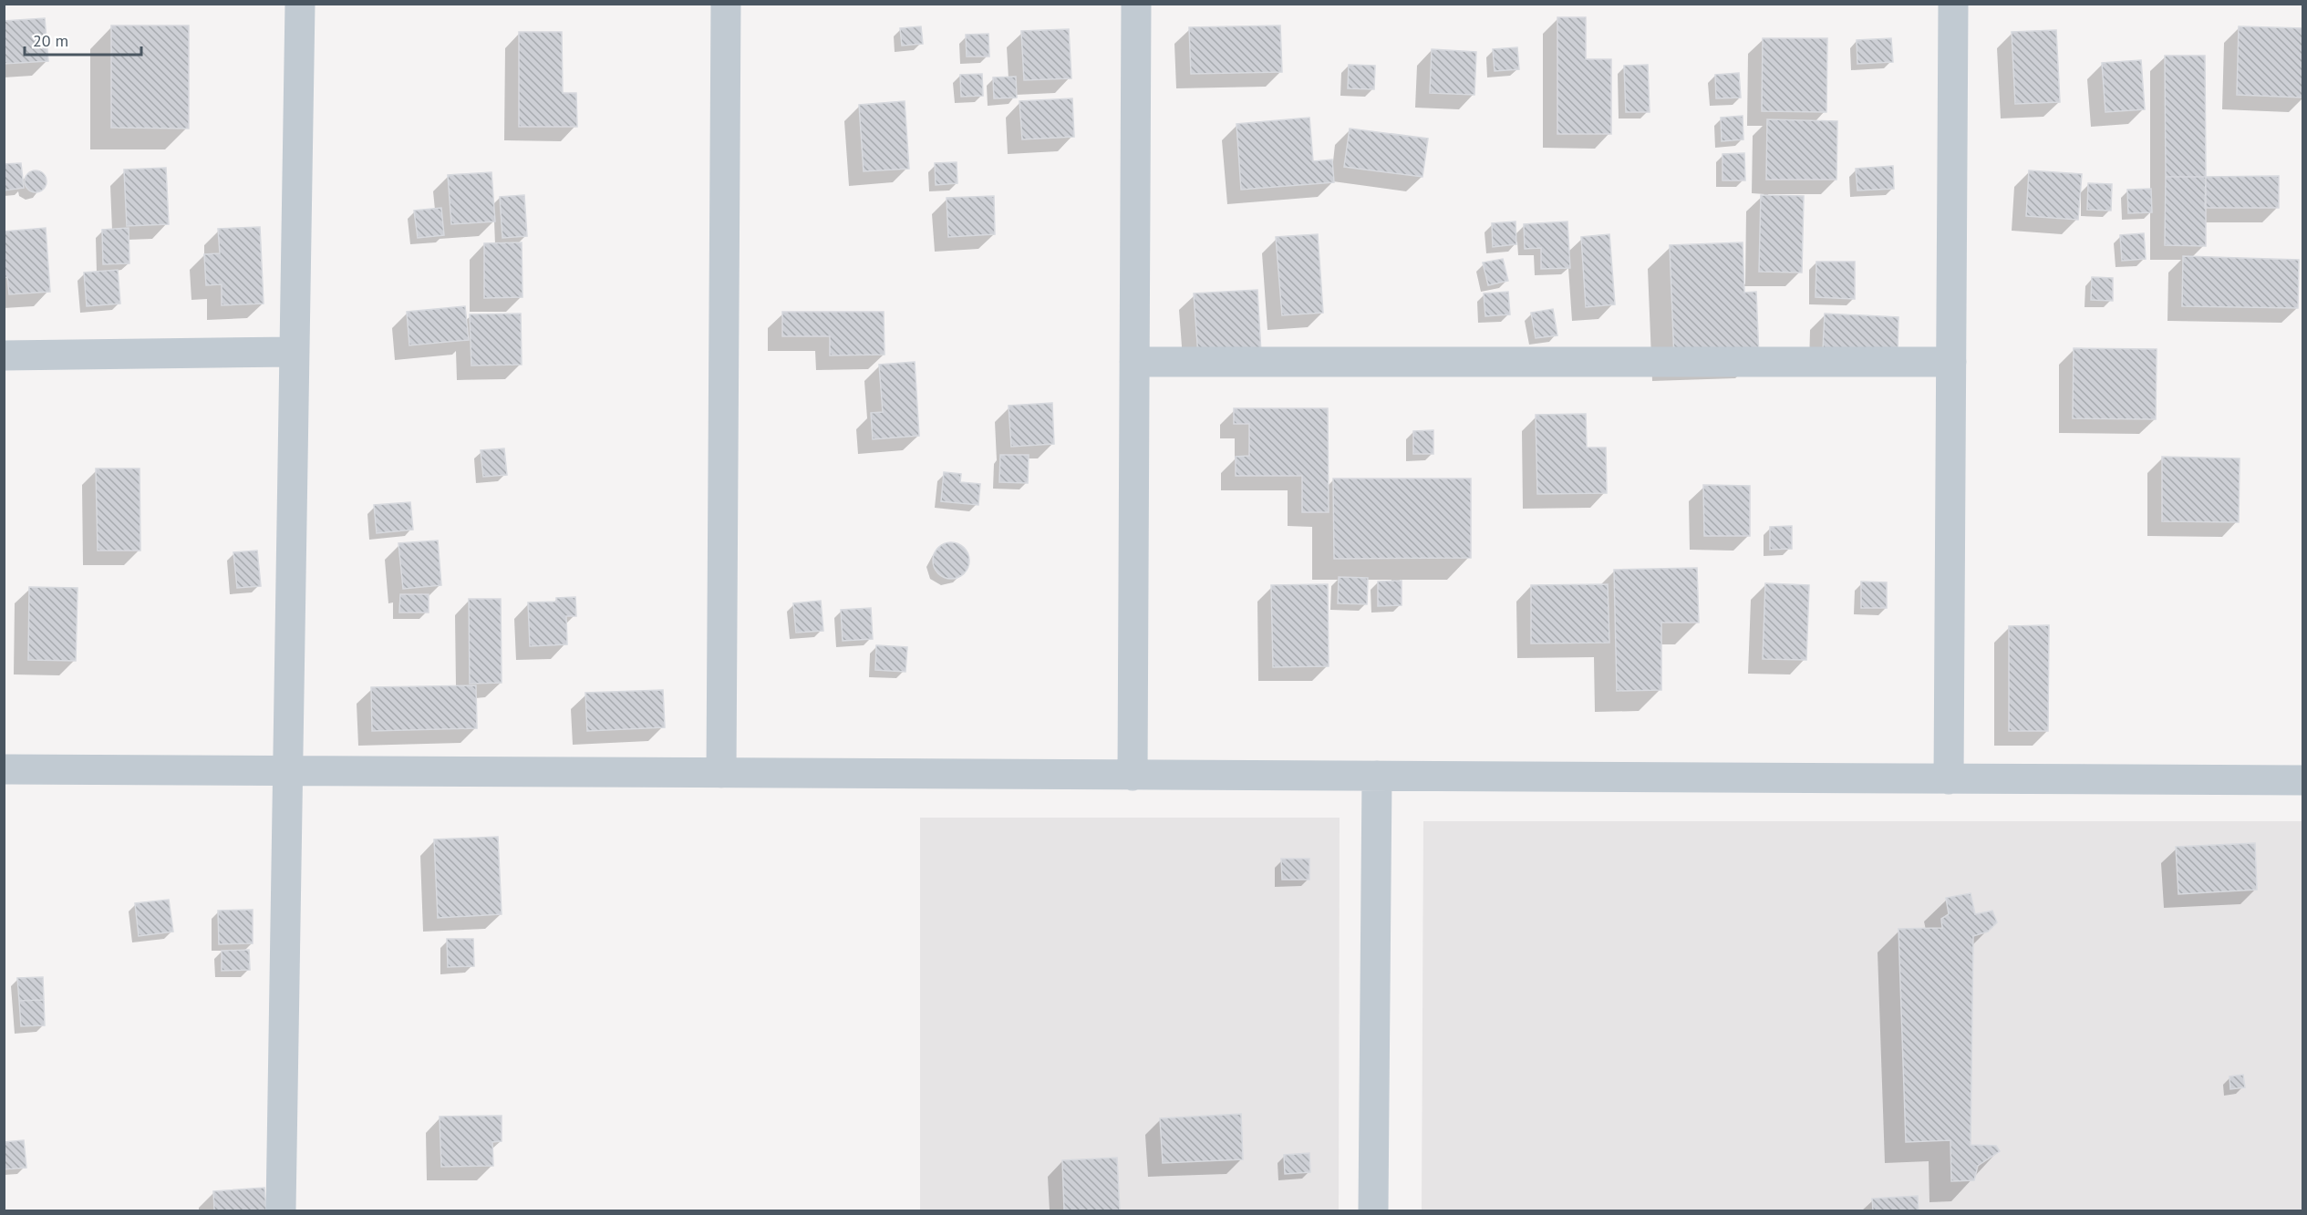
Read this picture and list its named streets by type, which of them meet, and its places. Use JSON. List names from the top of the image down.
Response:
{
  "scale_bar": "20 m"
}
